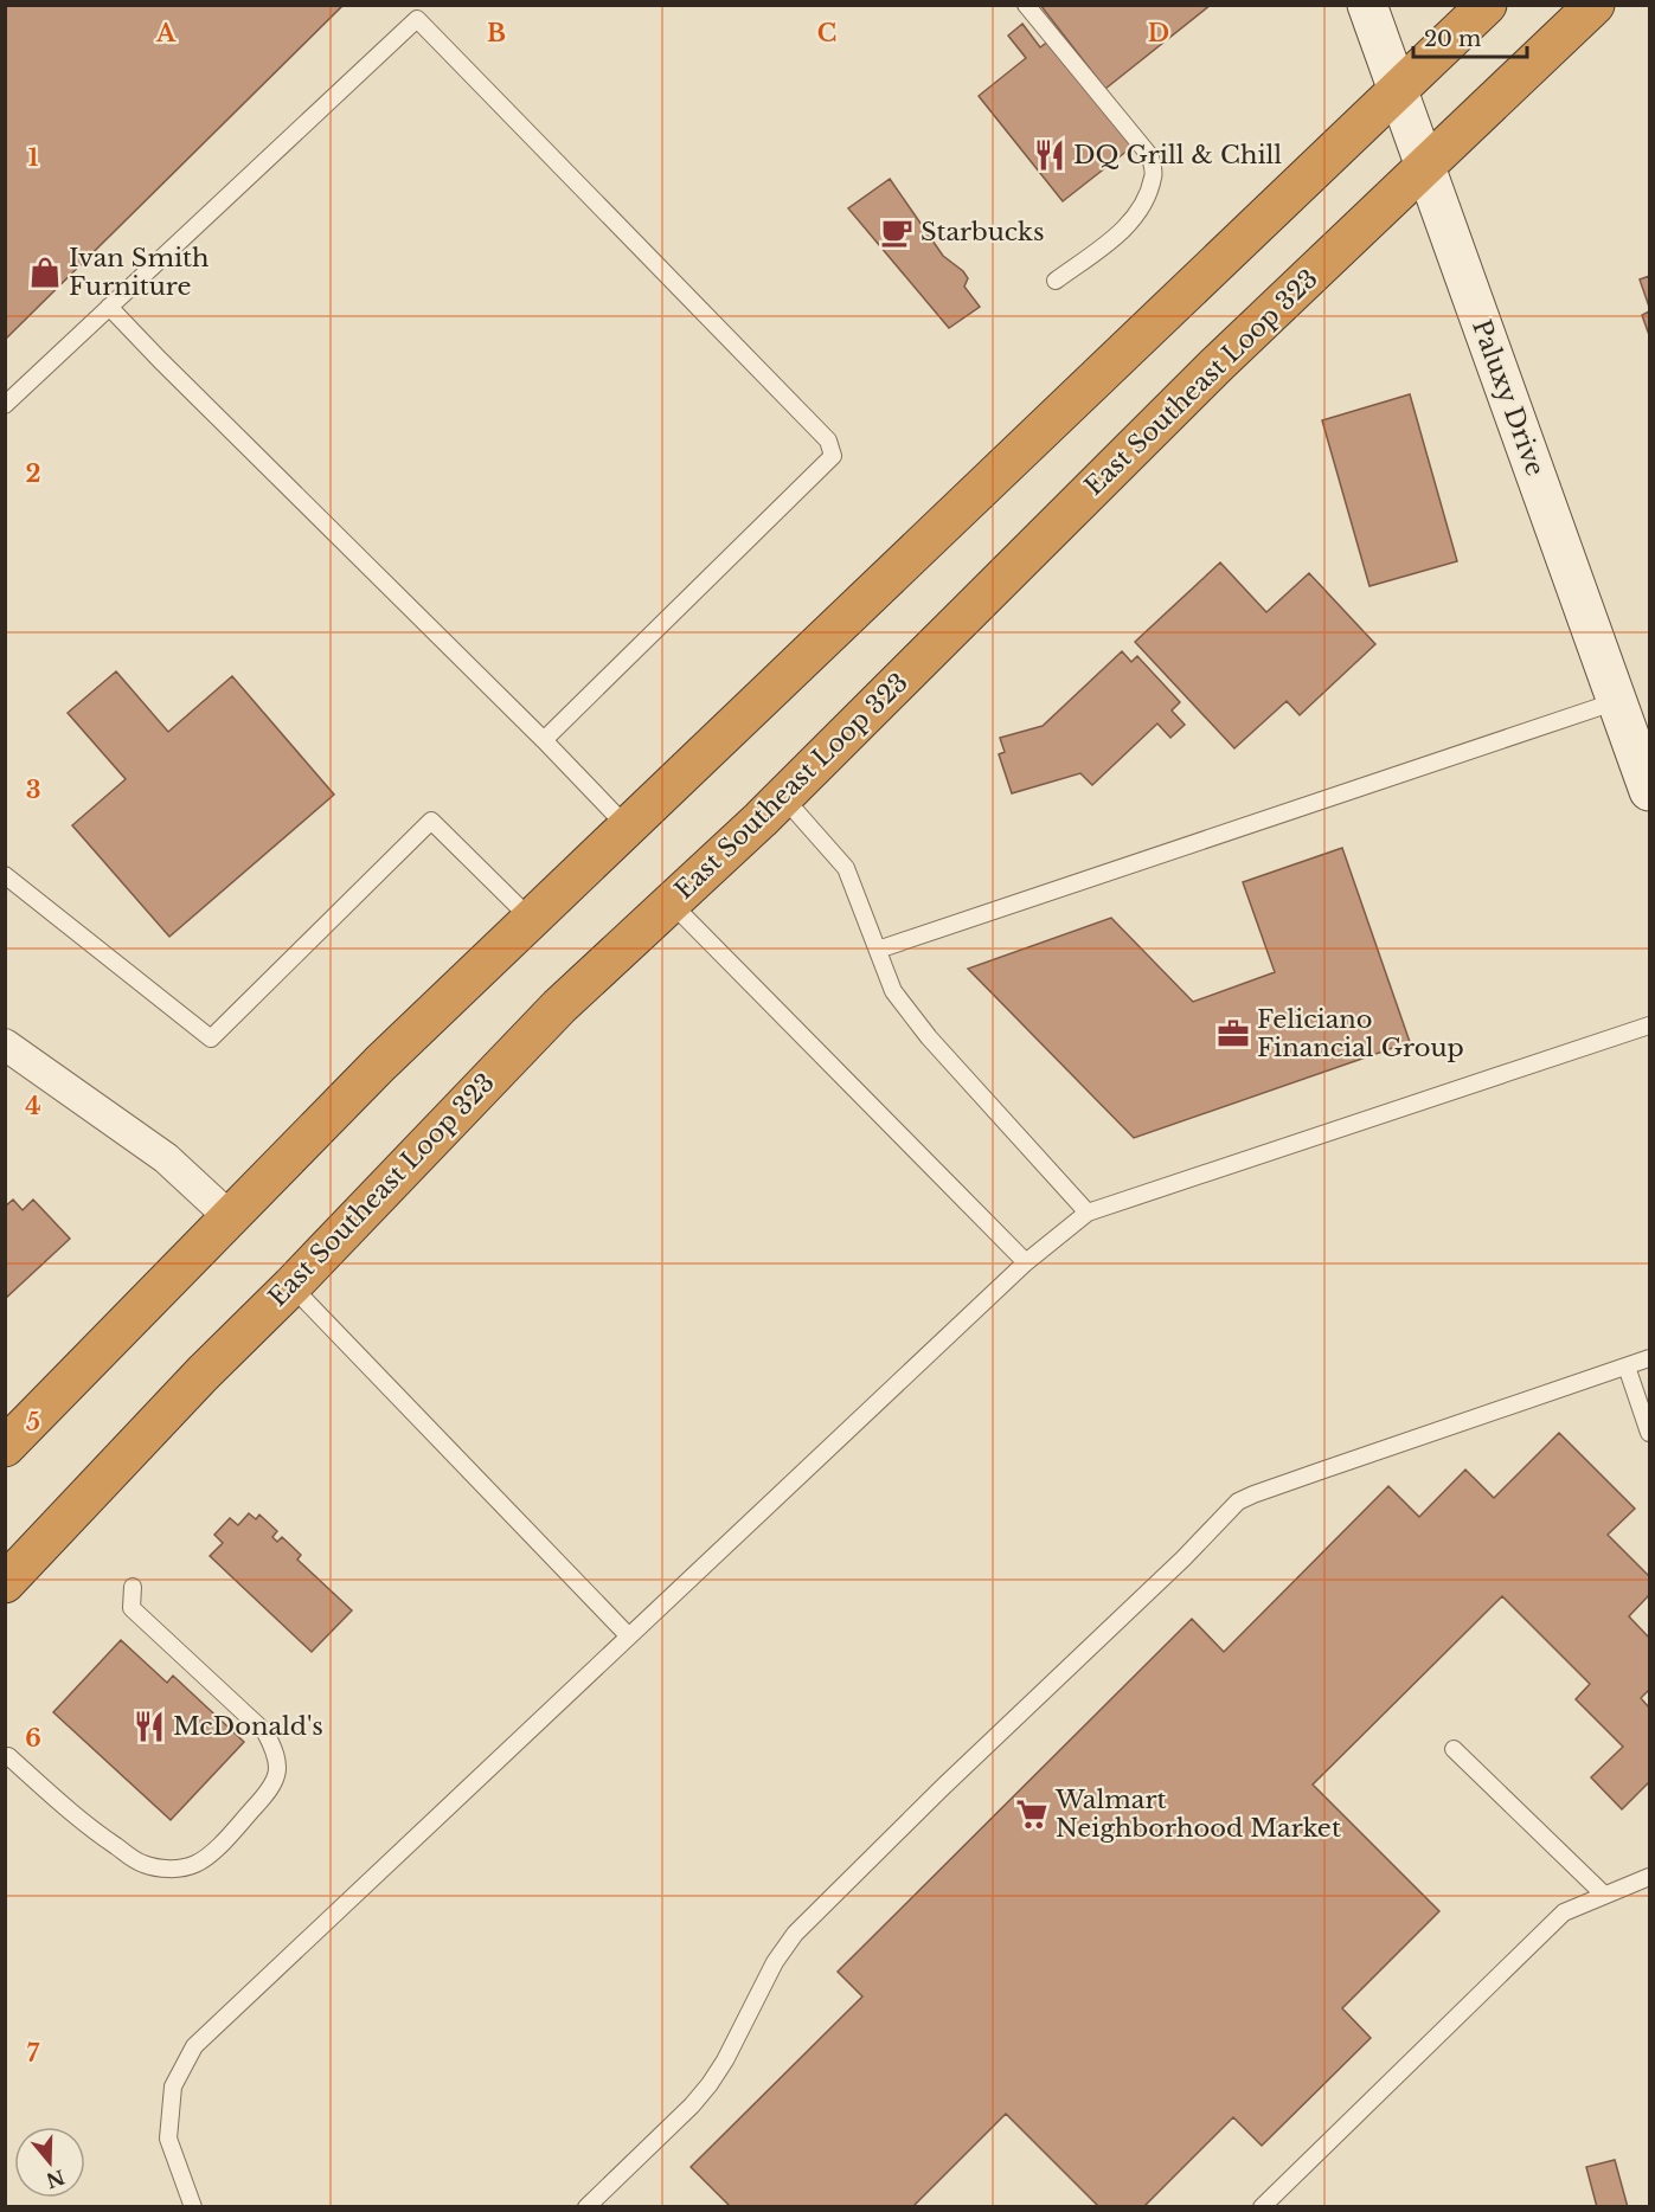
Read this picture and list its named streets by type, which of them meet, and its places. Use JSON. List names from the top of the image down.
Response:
{
  "streets": {
    "highway": ["East Southeast Loop 323"],
    "street": ["Paluxy Drive"]
  },
  "crossings": [
    ["East Southeast Loop 323", "Paluxy Drive"]
  ],
  "places": {
    "restaurant": ["DQ Grill & Chill", "McDonald's"],
    "cafe": ["Starbucks"],
    "shop": ["Ivan Smith Furniture"],
    "office": ["Feliciano Financial Group"],
    "supermarket": ["Walmart Neighborhood Market"]
  },
  "scale_bar": "20 m",
  "north": "bottom",
  "grid": {
    "columns": [
      "A",
      "B",
      "C",
      "D"
    ],
    "rows": [
      "1",
      "2",
      "3",
      "4",
      "5",
      "6",
      "7"
    ]
  }
}
